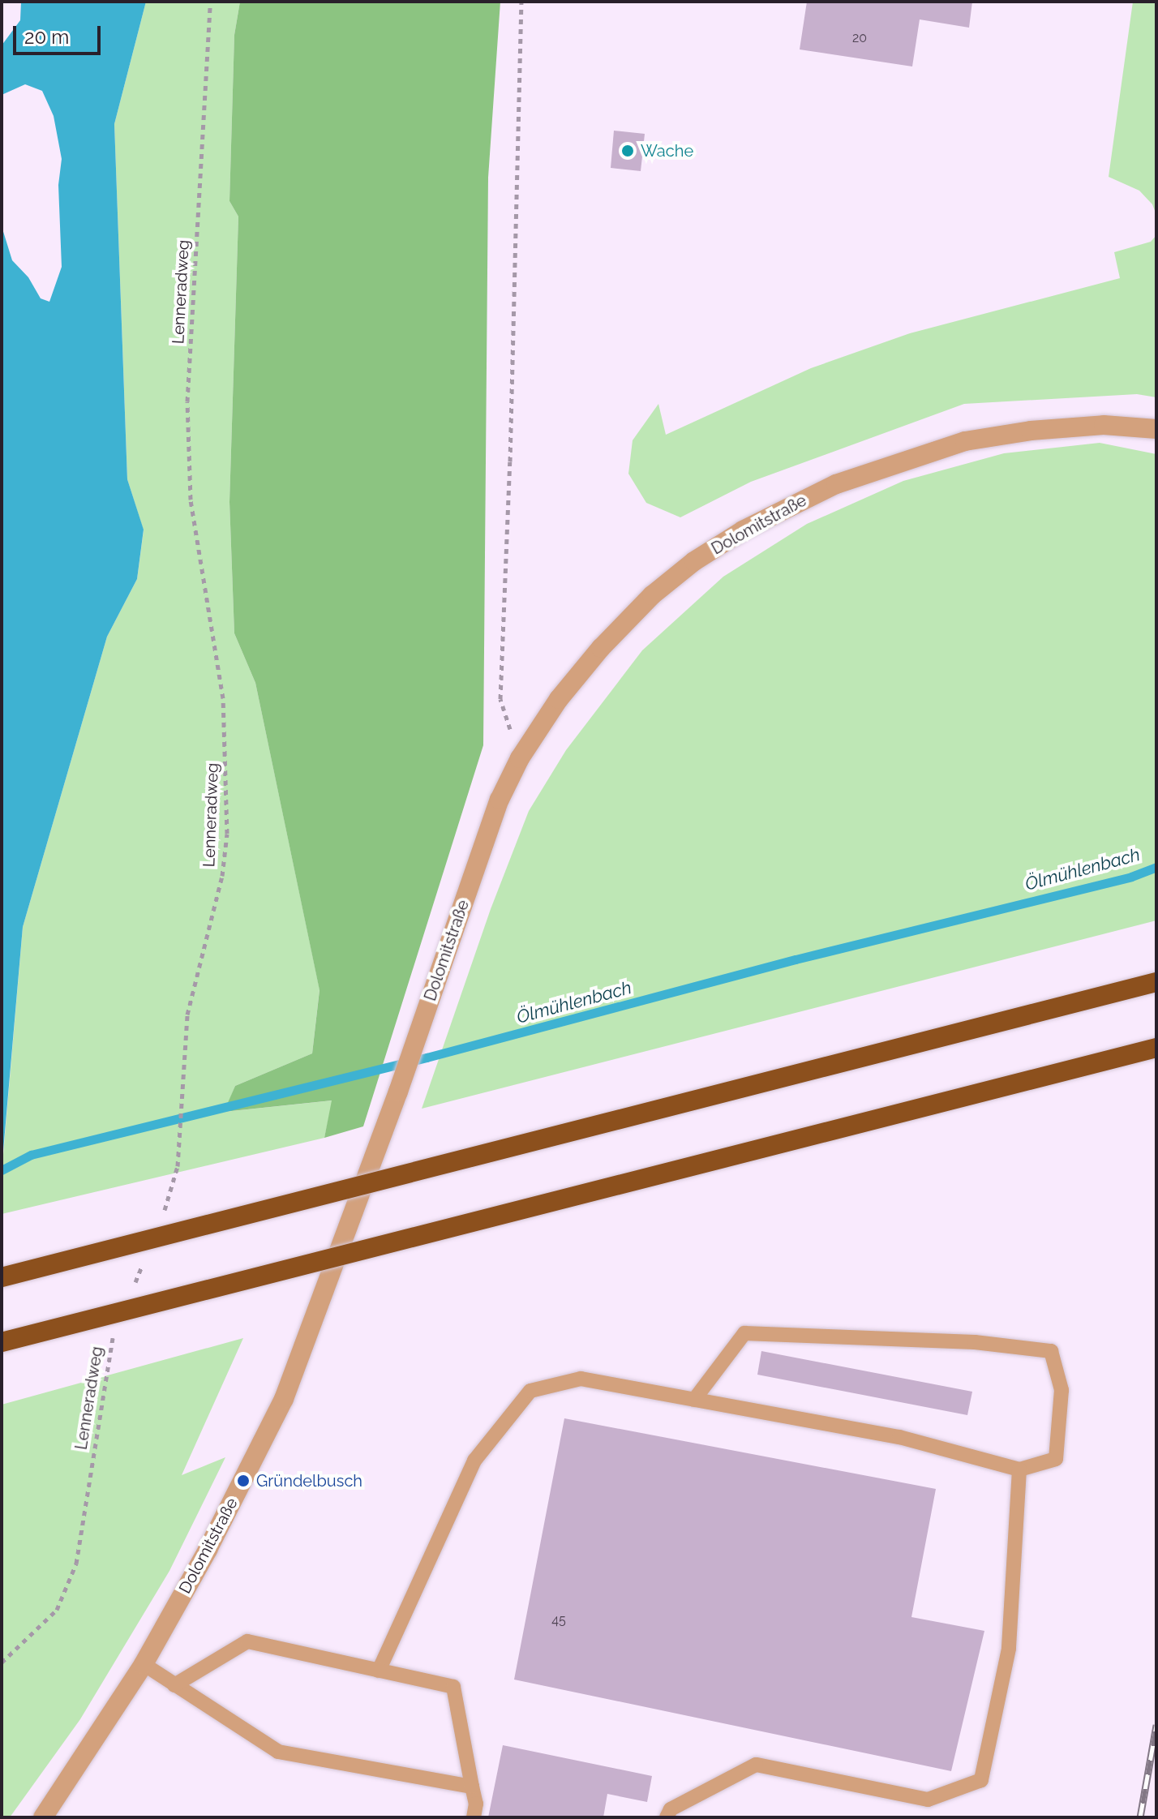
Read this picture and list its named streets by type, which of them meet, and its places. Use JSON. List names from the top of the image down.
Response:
{
  "streets": {
    "street": ["Dolomitstraße"],
    "path": ["Lenneradweg"]
  },
  "water": ["Ölmühlenbach"],
  "places": ["Wache", "Gründelbusch"],
  "house_numbers": ["20", "45"],
  "scale_bar": "20 m"
}
